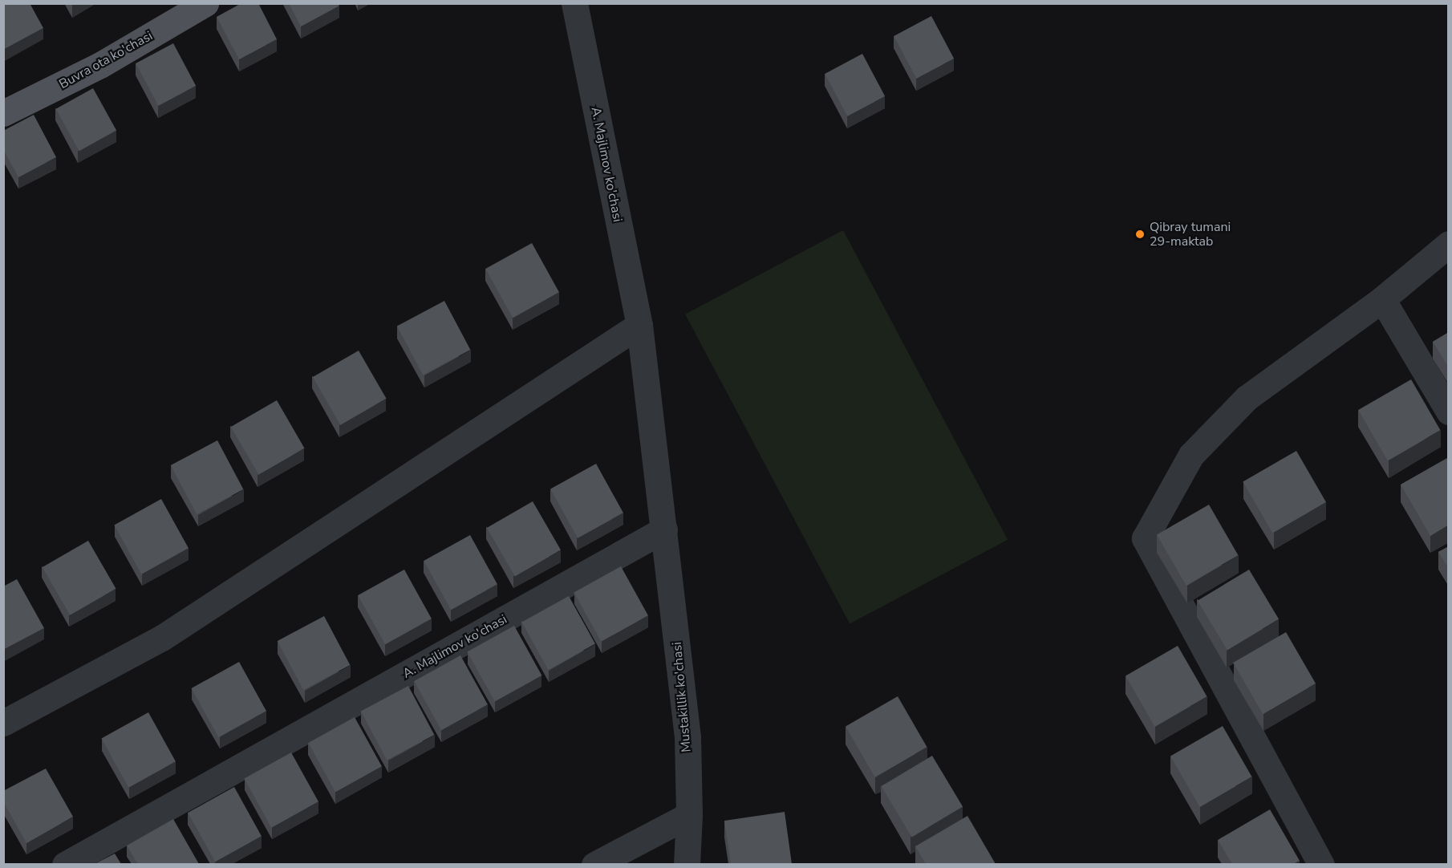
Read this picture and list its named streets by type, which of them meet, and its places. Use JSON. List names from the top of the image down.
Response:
{
  "streets": {
    "main road": ["Buvra ota ko'chasi"],
    "street": ["A. Majlimov ko'chasi", "Mustakillik ko'chasi"]
  },
  "crossings": [
    ["A. Majlimov ko'chasi", "Mustakillik ko'chasi"]
  ],
  "places": ["Qibray tumani 29-maktab"]
}
